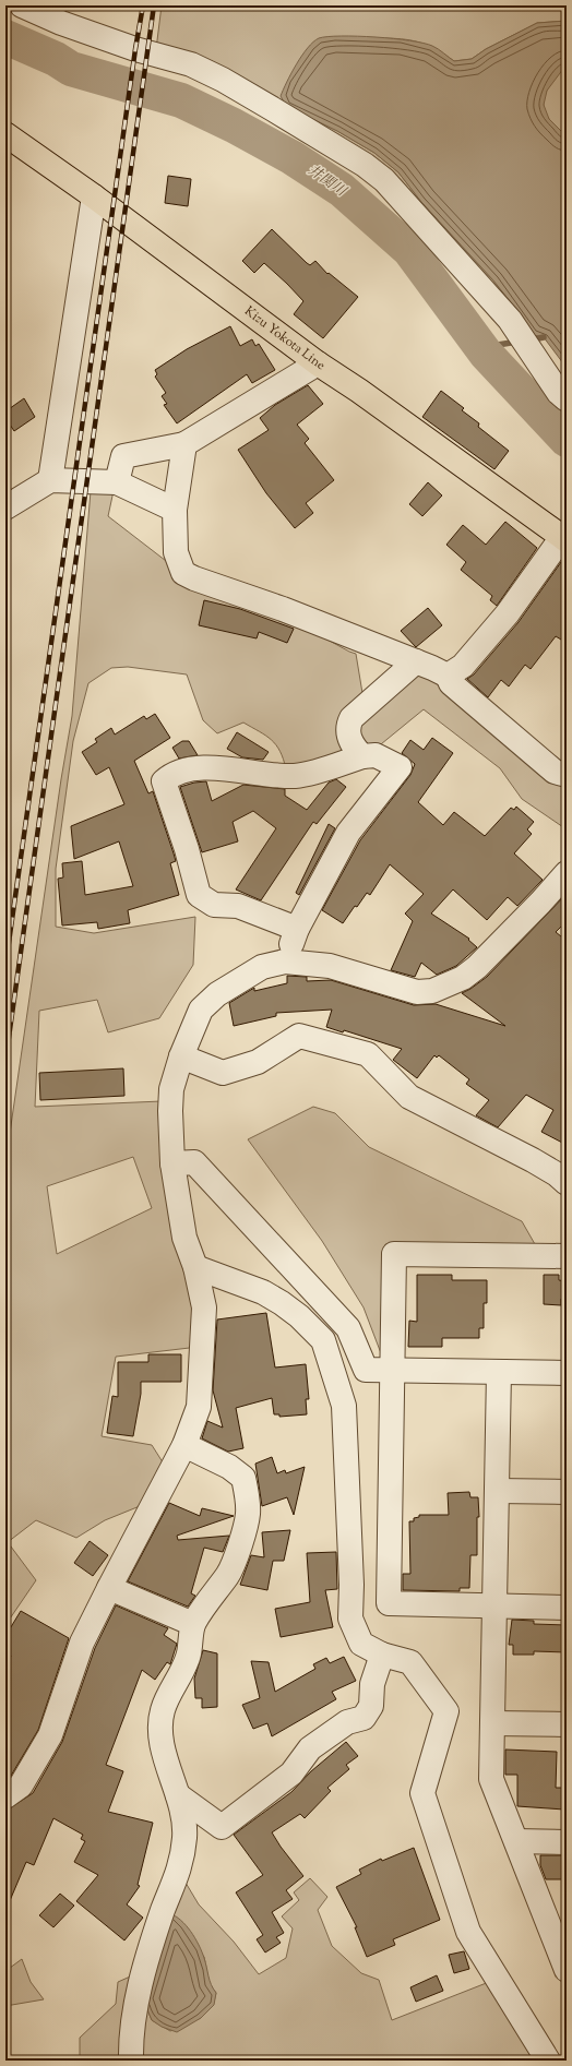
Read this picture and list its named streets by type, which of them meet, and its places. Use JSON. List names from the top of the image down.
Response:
{
  "streets": {
    "main road": ["Kizu Yokota Line"]
  },
  "water": ["井関川"]
}
